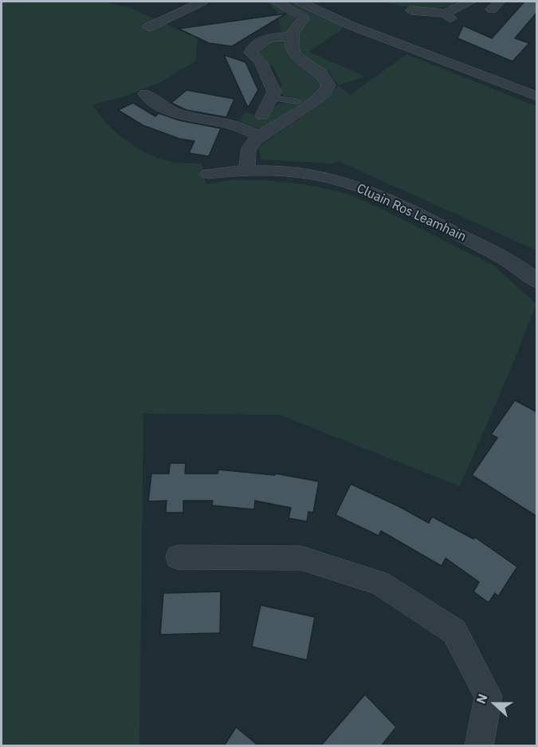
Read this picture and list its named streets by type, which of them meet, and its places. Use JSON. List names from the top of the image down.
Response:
{
  "streets": {
    "street": ["Cluain Ros Leamhain"]
  },
  "north": "left"
}
